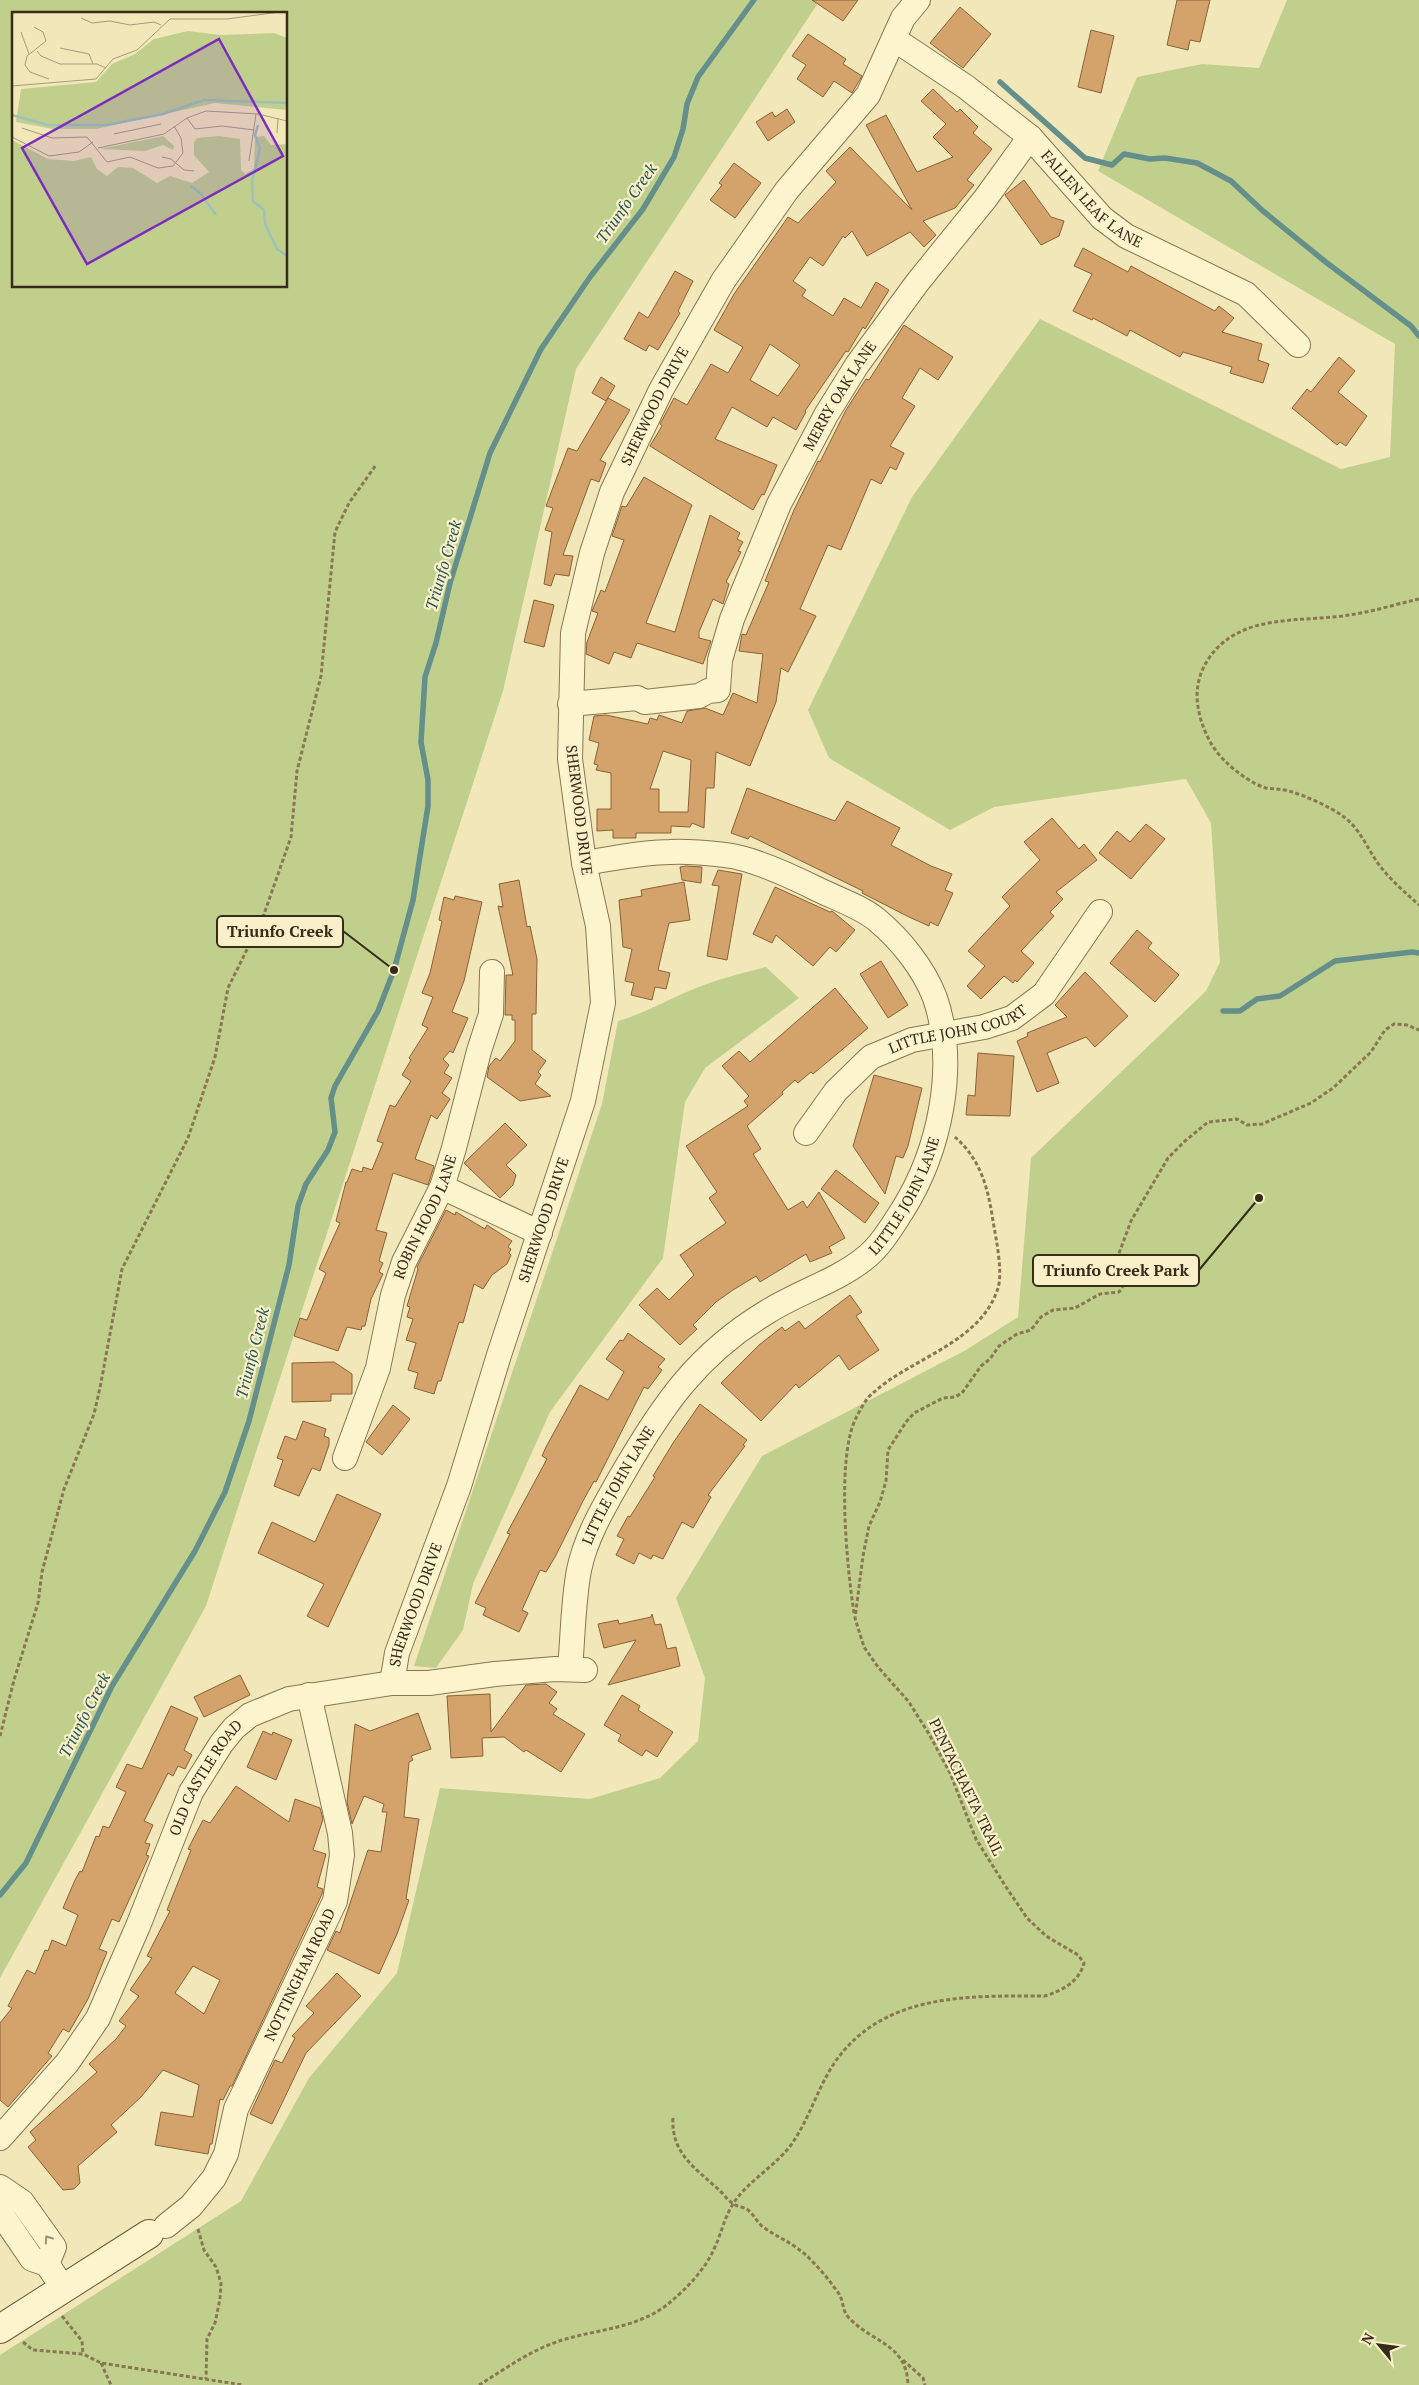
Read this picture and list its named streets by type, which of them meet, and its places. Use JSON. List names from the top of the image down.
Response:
{
  "streets": {
    "street": [
      "FALLEN LEAF LANE",
      "MERRY OAK LANE",
      "SHERWOOD DRIVE",
      "LITTLE JOHN COURT",
      "LITTLE JOHN LANE",
      "ROBIN HOOD LANE",
      "OLD CASTLE ROAD",
      "NOTTINGHAM ROAD"
    ],
    "path": ["PENTACHAETA TRAIL"]
  },
  "crossings": [
    ["FALLEN LEAF LANE", "MERRY OAK LANE"],
    ["FALLEN LEAF LANE", "SHERWOOD DRIVE"],
    ["MERRY OAK LANE", "SHERWOOD DRIVE"],
    ["SHERWOOD DRIVE", "LITTLE JOHN LANE"],
    ["SHERWOOD DRIVE", "OLD CASTLE ROAD"],
    ["LITTLE JOHN COURT", "LITTLE JOHN LANE"],
    ["LITTLE JOHN LANE", "OLD CASTLE ROAD"],
    ["OLD CASTLE ROAD", "NOTTINGHAM ROAD"]
  ],
  "water": ["Triunfo Creek"],
  "places": ["Triunfo Creek", "Triunfo Creek Park"],
  "north": "top left"
}
